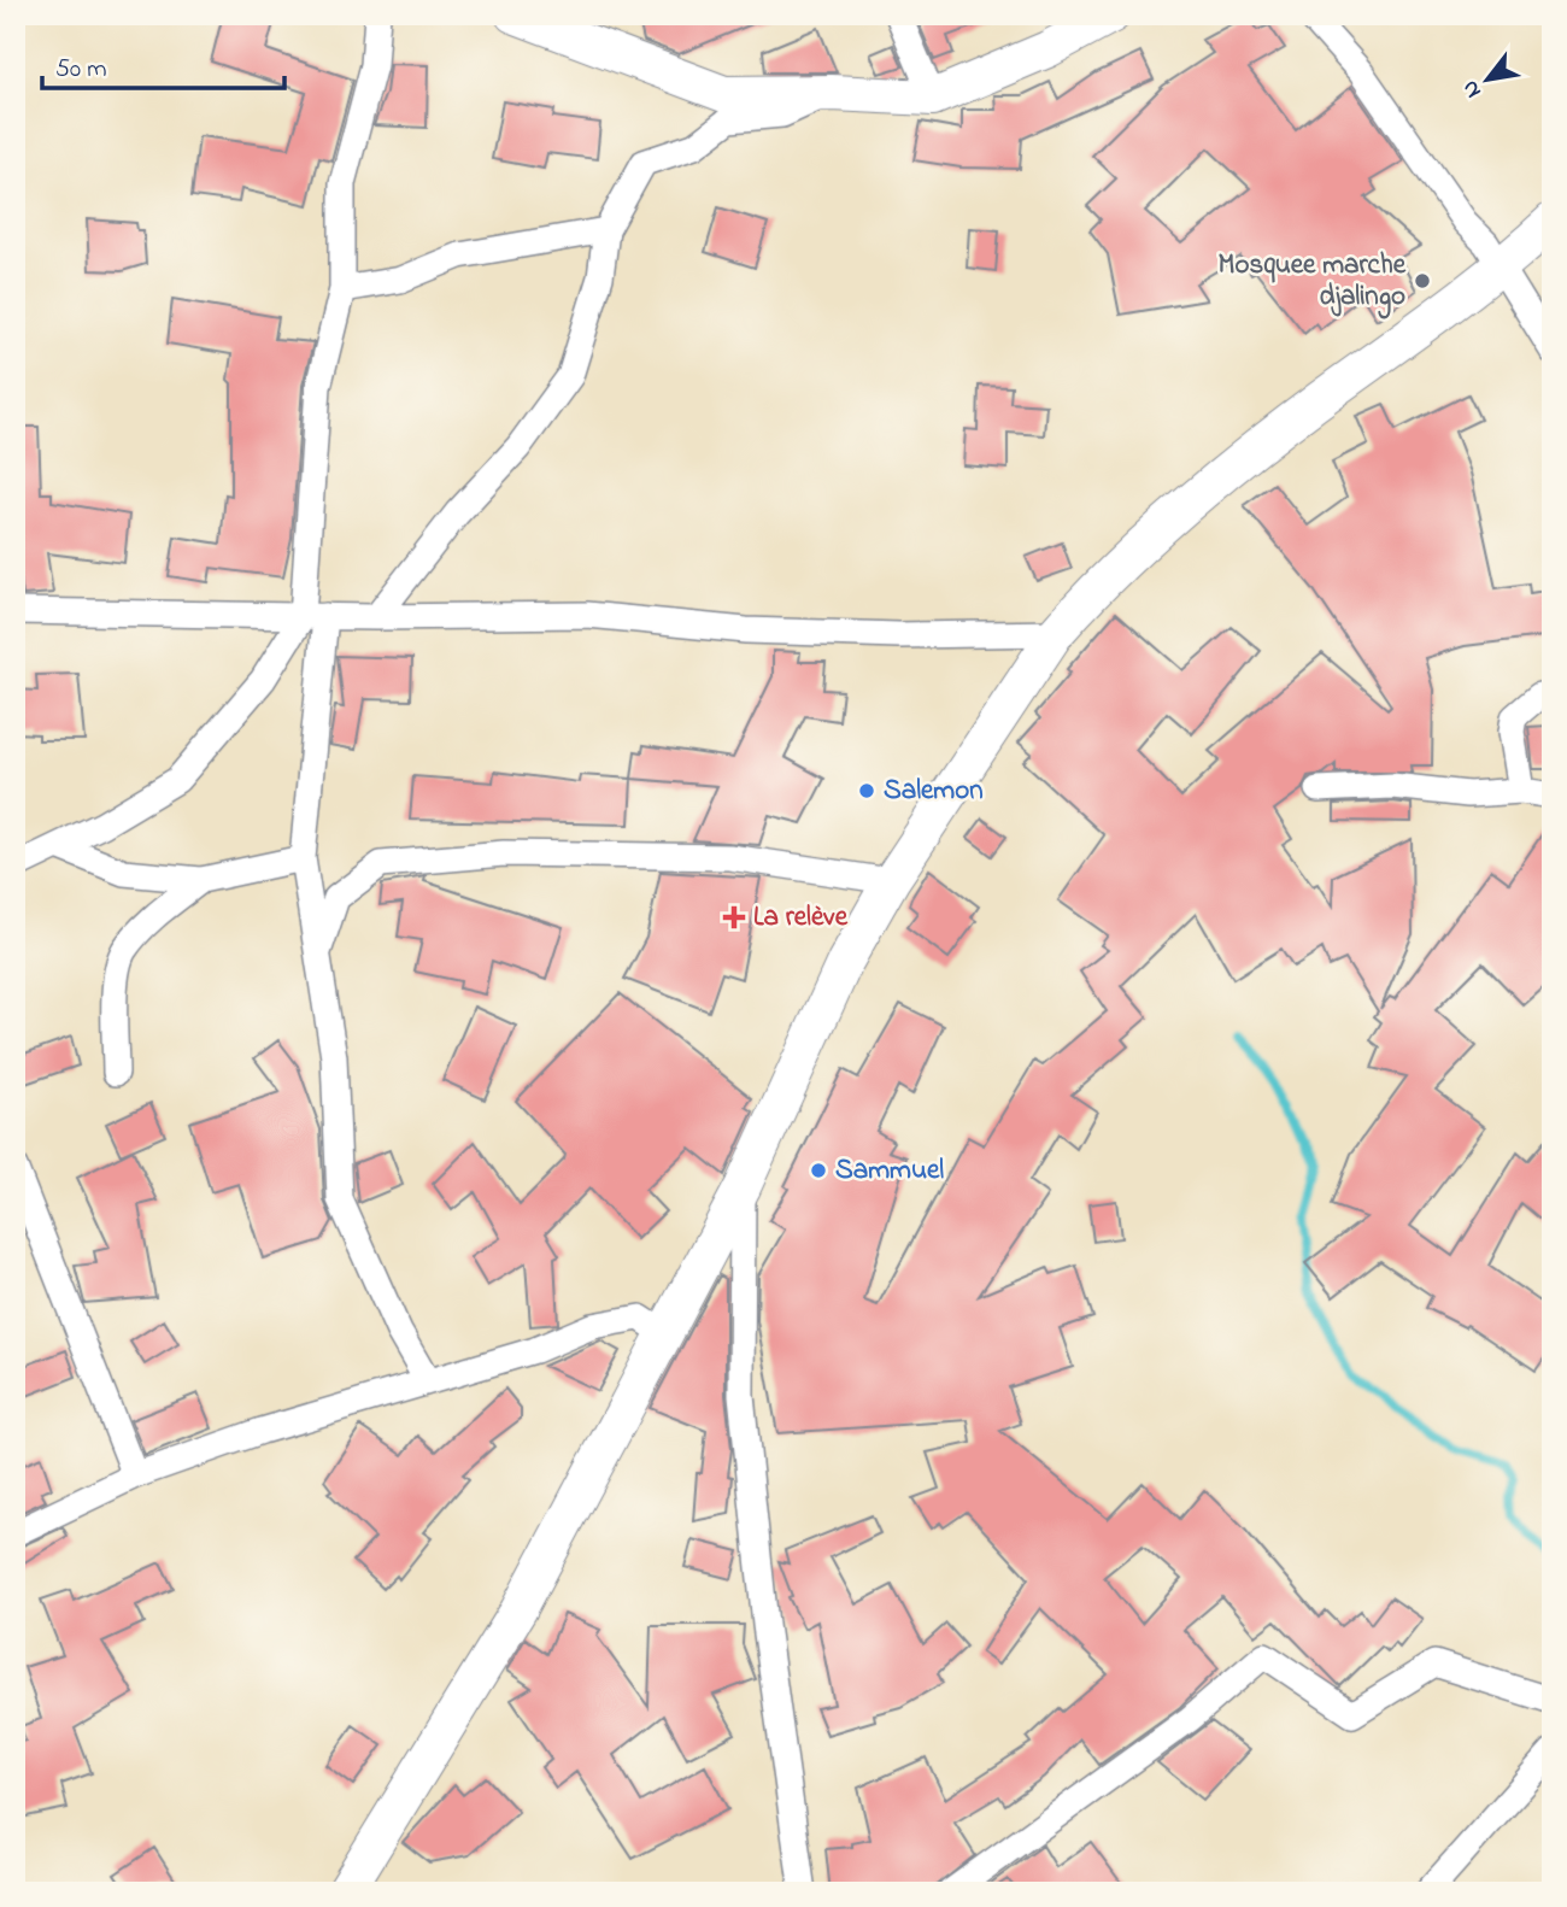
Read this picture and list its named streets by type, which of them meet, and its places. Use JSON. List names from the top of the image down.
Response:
{
  "places": {
    "other": ["Mosquee marche djalingo", "Salemon", "Sammuel"],
    "health": ["La relève"]
  },
  "scale_bar": "50 m",
  "north": "bottom left"
}
